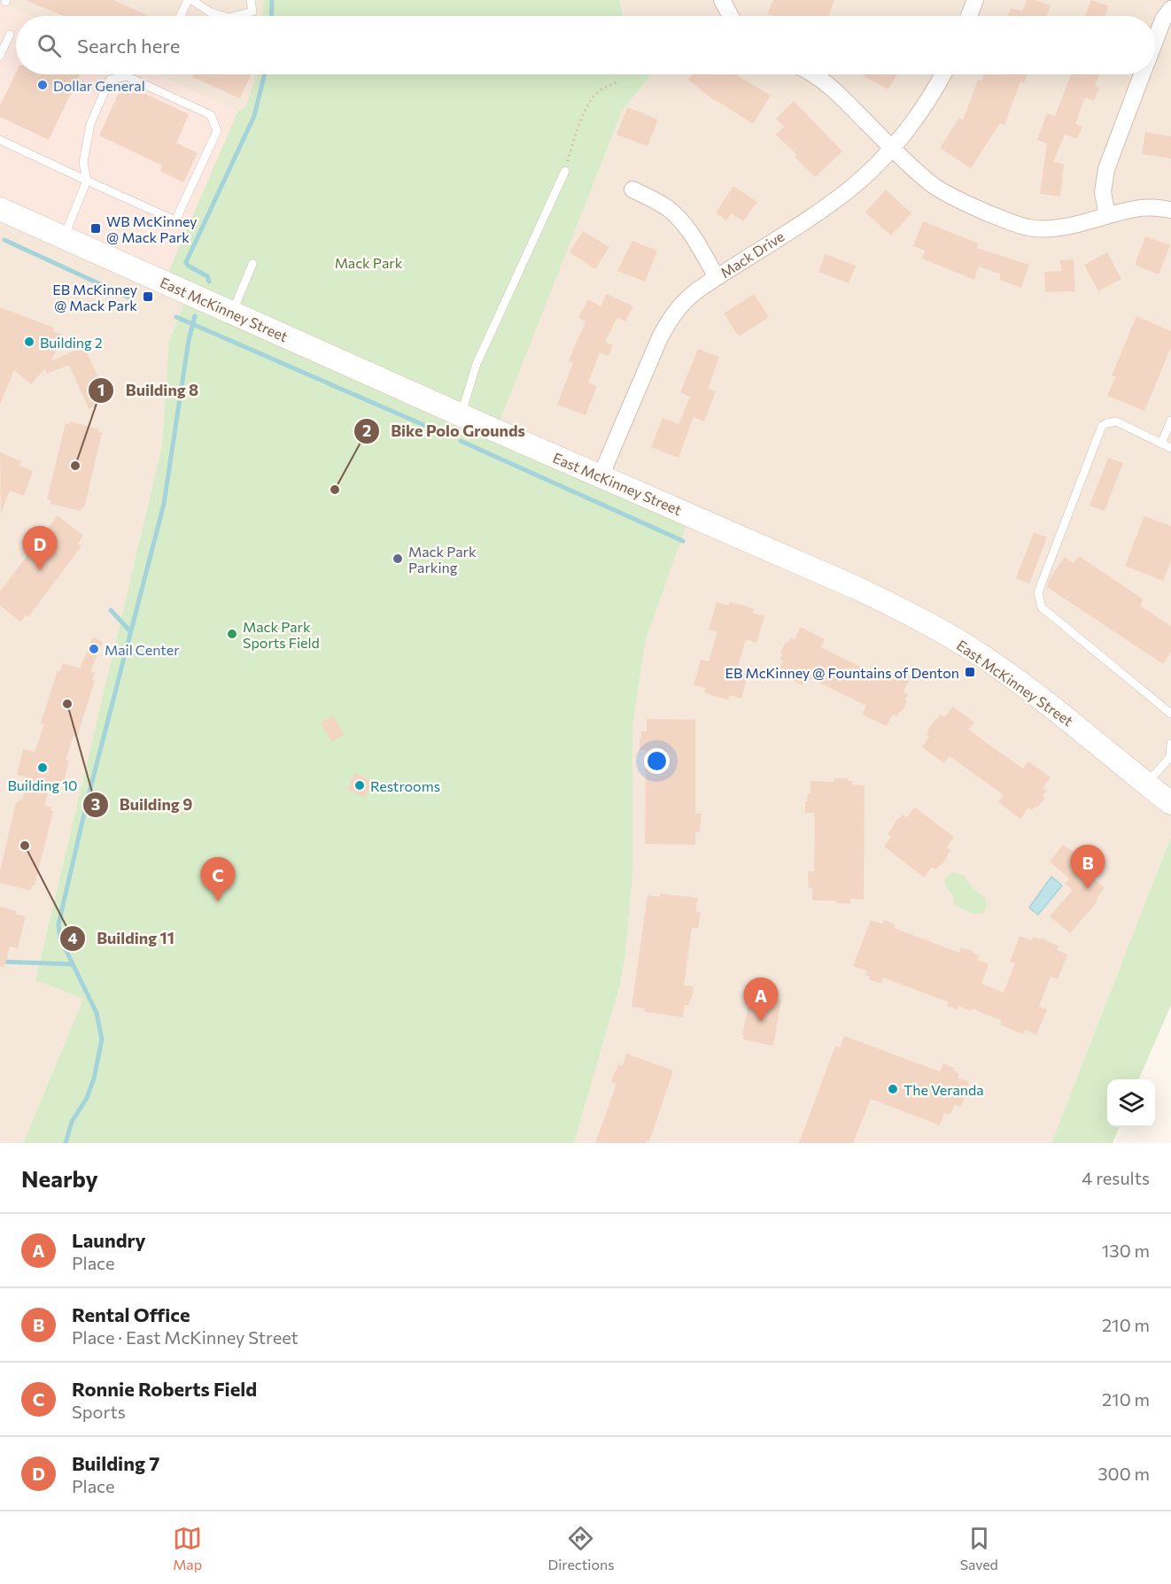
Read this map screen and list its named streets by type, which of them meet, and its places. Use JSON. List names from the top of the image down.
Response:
{
  "streets": {
    "main road": ["East McKinney Street"],
    "street": ["Mack Drive"]
  },
  "crossings": [
    ["Mack Drive", "East McKinney Street"]
  ],
  "parks": ["Mack Park"],
  "places": {
    "other": [
      "Dollar General",
      "Building 2",
      "Building 8",
      "Bike Polo Grounds",
      "Mack Park Parking",
      "Mack Park Sports Field",
      "Mail Center",
      "Building 9",
      "Building 10",
      "Restrooms",
      "Building 11",
      "The Veranda"
    ],
    "transit": ["WB McKinney @ Mack Park", "EB McKinney @ Mack Park", "EB McKinney @ Fountains of Denton"]
  },
  "page": {
    "search": "Search here",
    "pins": [
      "D",
      "B",
      "C",
      "A"
    ],
    "heading": ["Nearby", "4 results"],
    "list": [
      {
        "mark": "A",
        "name": "Laundry",
        "note": "Place",
        "value": "130 m"
      },
      {
        "mark": "B",
        "name": "Rental Office",
        "note": "Place · East McKinney Street",
        "value": "210 m"
      },
      {
        "mark": "C",
        "name": "Ronnie Roberts Field",
        "note": "Sports",
        "value": "210 m"
      },
      {
        "mark": "D",
        "name": "Building 7",
        "note": "Place",
        "value": "300 m"
      }
    ],
    "nav": ["Map", "Directions", "Saved"]
  }
}
